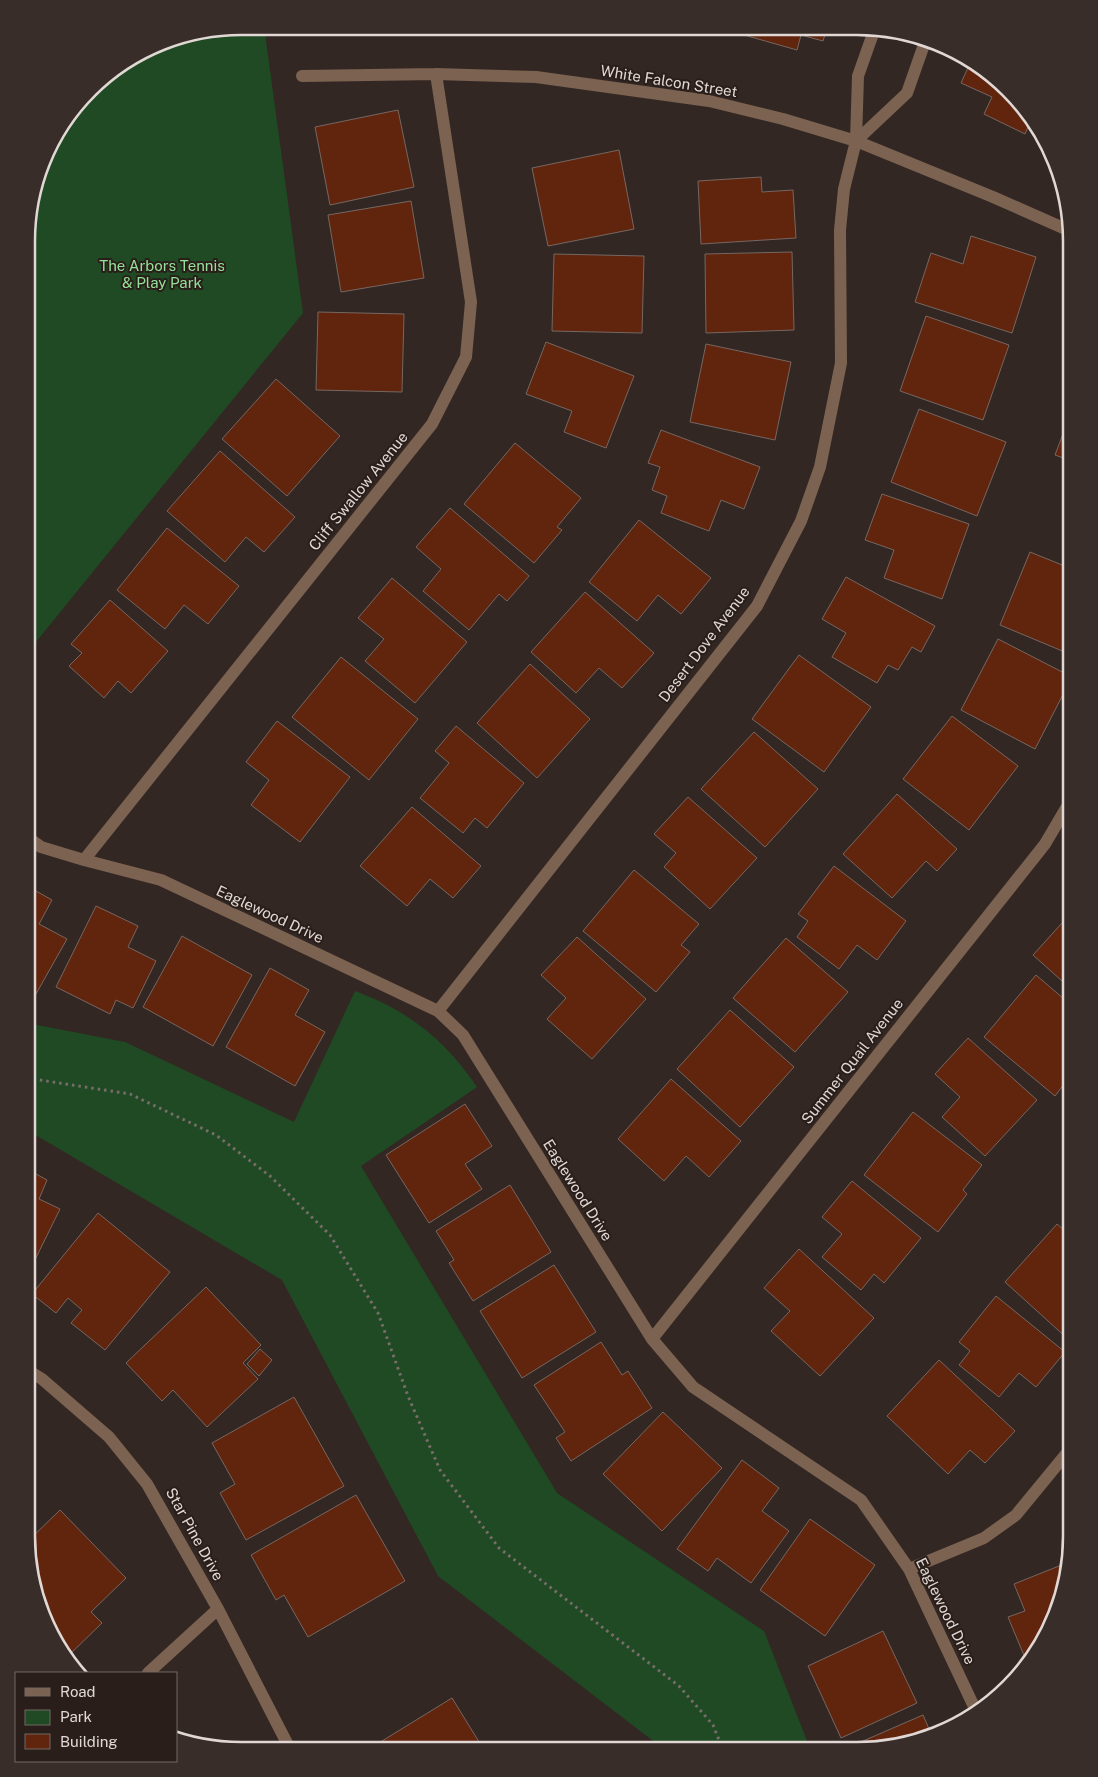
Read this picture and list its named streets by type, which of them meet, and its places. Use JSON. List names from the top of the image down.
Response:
{
  "streets": {
    "street": [
      "White Falcon Street",
      "Cliff Swallow Avenue",
      "Desert Dove Avenue",
      "Eaglewood Drive",
      "Summer Quail Avenue",
      "Star Pine Drive"
    ]
  },
  "crossings": [
    ["White Falcon Street", "Cliff Swallow Avenue"],
    ["White Falcon Street", "Desert Dove Avenue"],
    ["Cliff Swallow Avenue", "Eaglewood Drive"],
    ["Desert Dove Avenue", "Eaglewood Drive"],
    ["Eaglewood Drive", "Summer Quail Avenue"]
  ],
  "parks": ["The Arbors Tennis & Play Park"],
  "legend": ["Road", "Park", "Building"]
}
